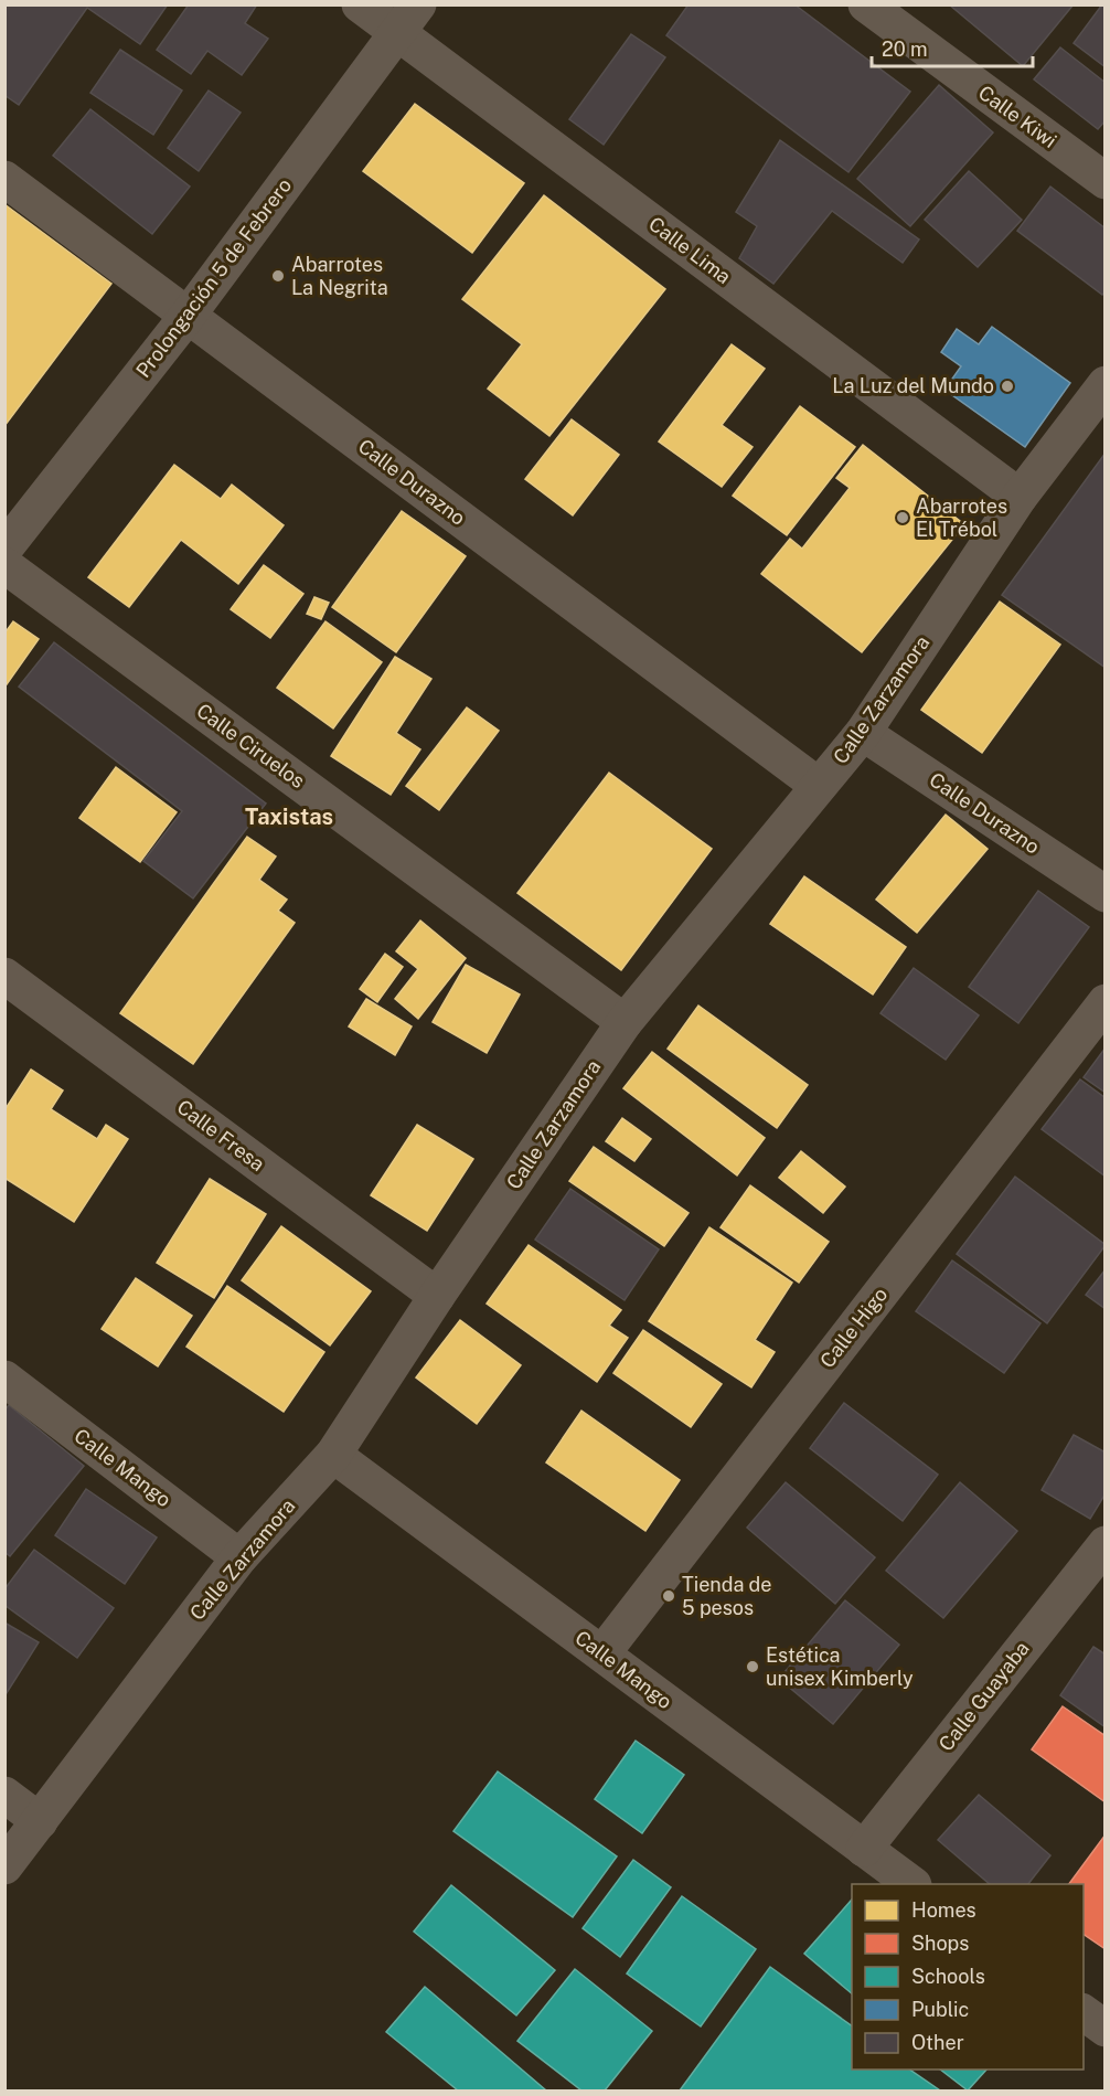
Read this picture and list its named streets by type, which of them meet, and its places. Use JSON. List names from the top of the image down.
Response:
{
  "streets": {
    "street": [
      "Calle Kiwi",
      "Calle Lima",
      "Prolongación 5 de Febrero",
      "Calle Durazno",
      "Calle Zarzamora",
      "Calle Ciruelos",
      "Calle Fresa",
      "Calle Higo",
      "Calle Mango",
      "Calle Guayaba"
    ]
  },
  "crossings": [
    ["Calle Lima", "Prolongación 5 de Febrero"],
    ["Calle Lima", "Calle Zarzamora"],
    ["Prolongación 5 de Febrero", "Calle Durazno"],
    ["Calle Durazno", "Calle Zarzamora"],
    ["Calle Zarzamora", "Calle Ciruelos"],
    ["Calle Zarzamora", "Calle Fresa"],
    ["Calle Zarzamora", "Calle Mango"],
    ["Calle Higo", "Calle Mango"],
    ["Calle Mango", "Calle Guayaba"]
  ],
  "districts": ["Taxistas"],
  "places": [
    "Abarrotes La Negrita",
    "La Luz del Mundo",
    "Abarrotes El Trébol",
    "Tienda de 5 pesos",
    "Estética unisex Kimberly"
  ],
  "legend": [
    "Homes",
    "Shops",
    "Schools",
    "Public",
    "Other"
  ],
  "scale_bar": "20 m"
}
